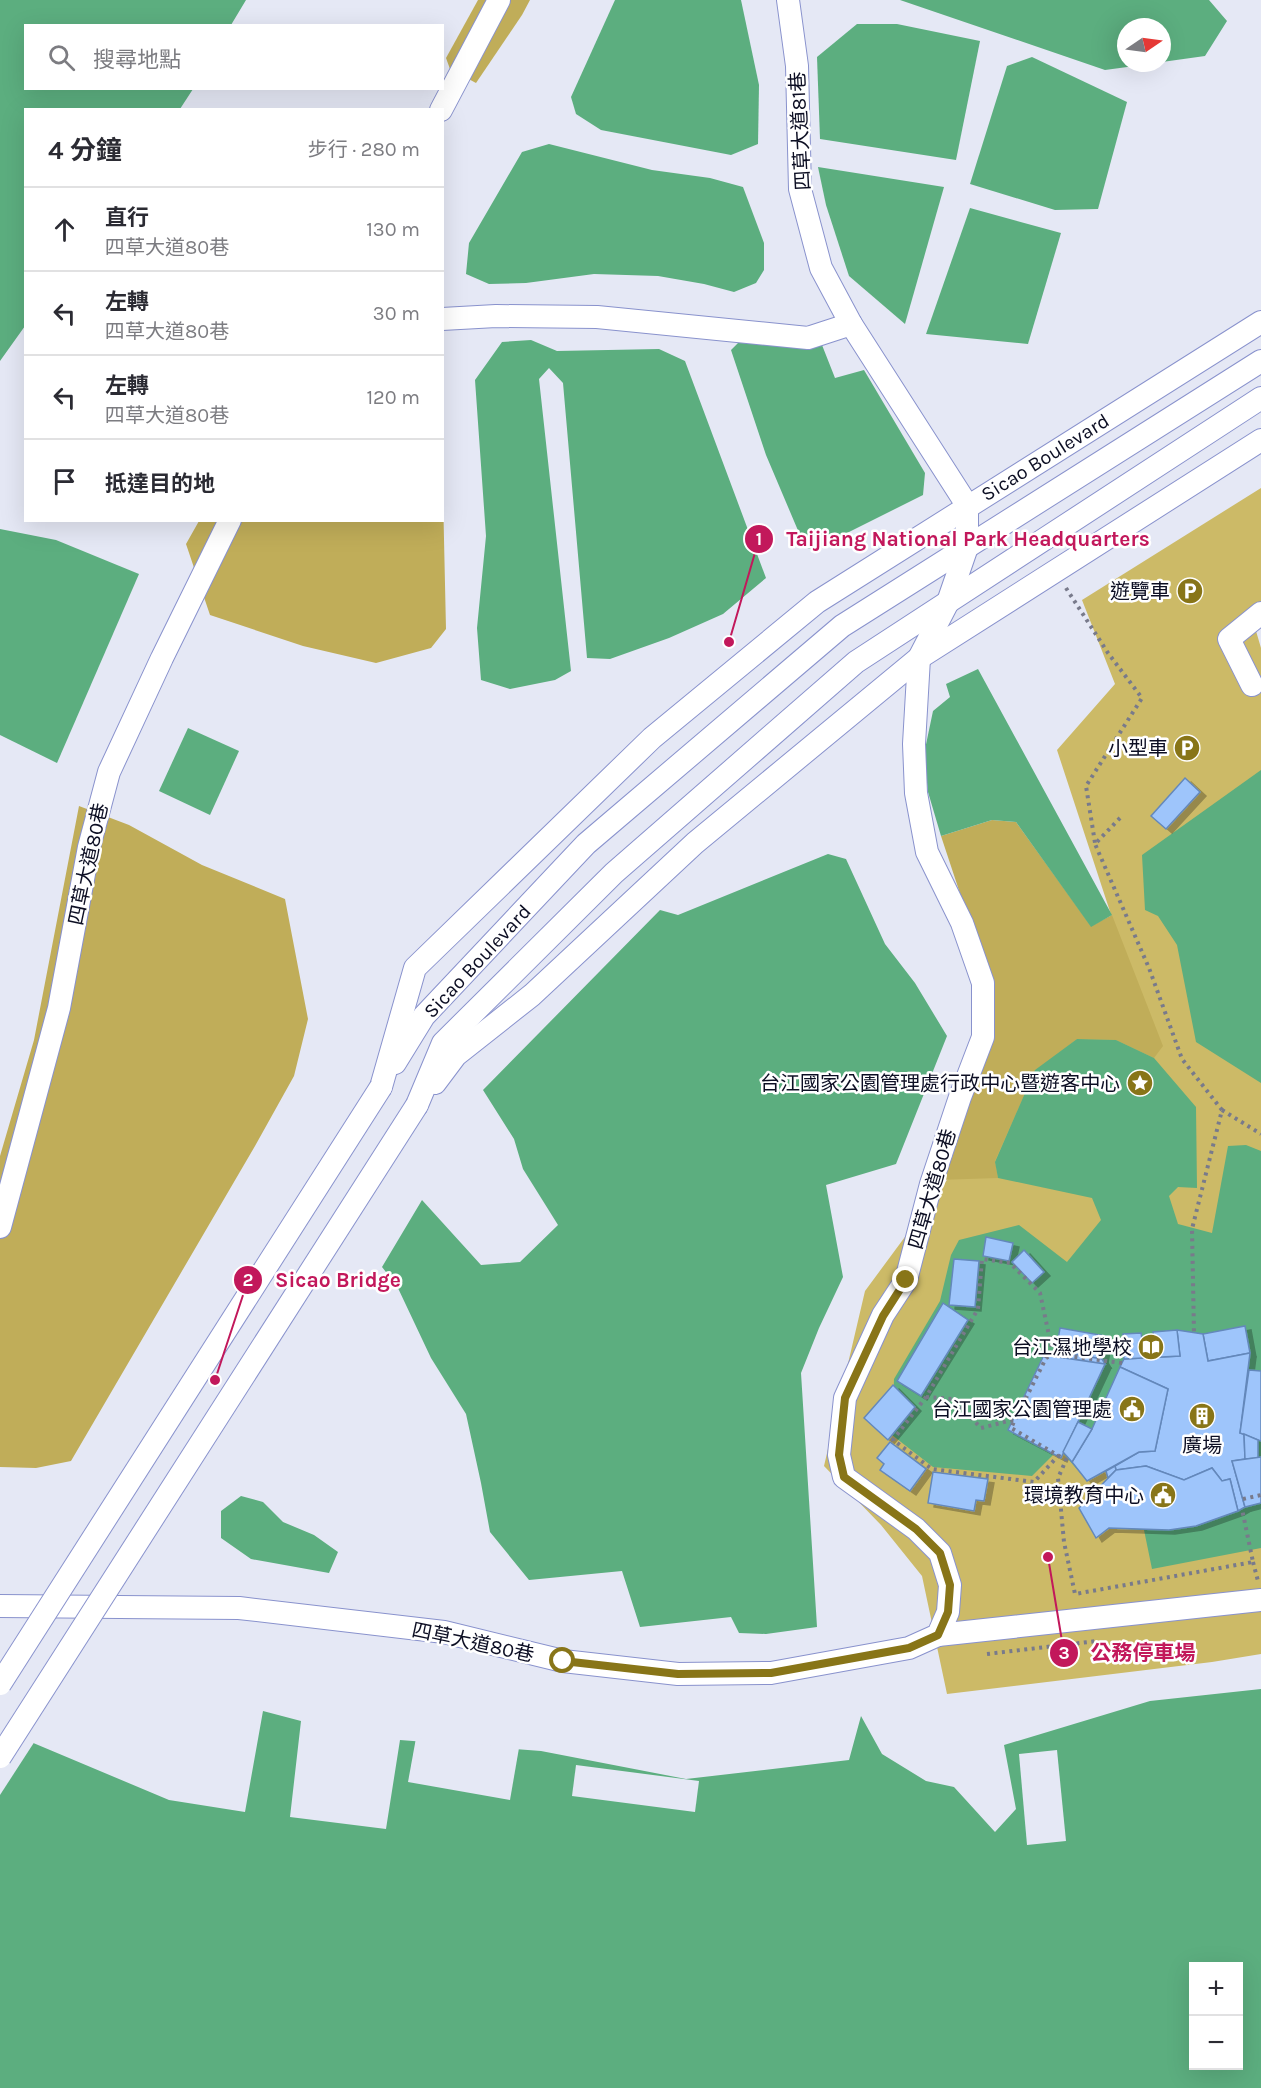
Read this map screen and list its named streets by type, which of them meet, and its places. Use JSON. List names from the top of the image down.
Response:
{
  "streets": {
    "street": ["四草大道81巷", "Sicao Boulevard", "四草大道80巷"]
  },
  "crossings": [
    ["四草大道81巷", "Sicao Boulevard"],
    ["四草大道81巷", "四草大道80巷"],
    ["Sicao Boulevard", "四草大道80巷"]
  ],
  "places": {
    "parking": ["遊覽車", "小型車"],
    "other": ["Taijiang National Park Headquarters", "Sicao Bridge", "公務停車場"],
    "place": ["台江國家公園管理處行政中心暨遊客中心"],
    "library": ["台江濕地學校"],
    "public building": ["台江國家公園管理處", "環境教育中心"],
    "building": ["廣場"]
  },
  "north": "right",
  "page": {
    "search": "搜尋地點",
    "heading": ["4 分鐘", "步行 · 280 m"],
    "list": [
      ["直行", "四草大道80巷", "130 m"],
      ["左轉", "四草大道80巷", "30 m"],
      ["左轉", "四草大道80巷", "120 m"],
      "抵達目的地"
    ],
    "map_buttons": ["+", "−"]
  }
}
